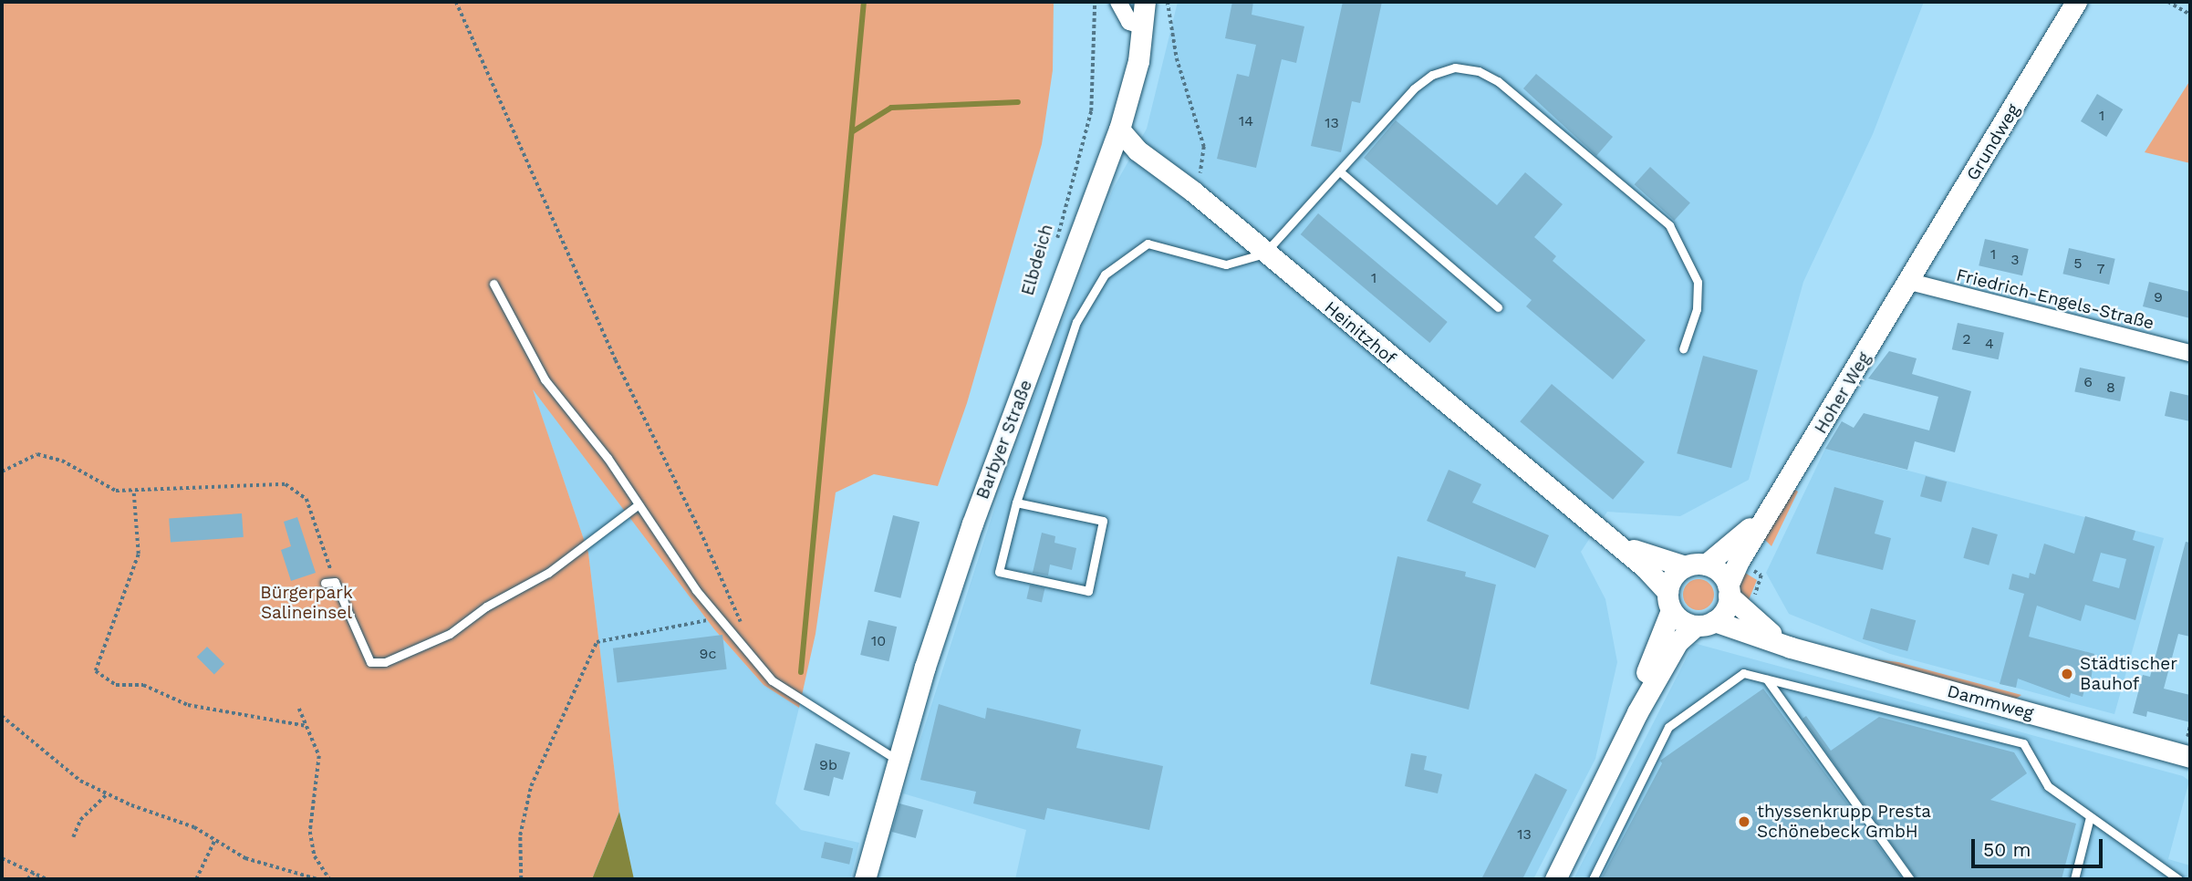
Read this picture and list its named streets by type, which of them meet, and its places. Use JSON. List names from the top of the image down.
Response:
{
  "streets": {
    "street": [
      "Grundweg",
      "Friedrich-Engels-Straße",
      "Heinitzhof",
      "Hoher Weg",
      "Barbyer Straße",
      "Dammweg"
    ],
    "path": ["Elbdeich"]
  },
  "crossings": [
    ["Grundweg", "Friedrich-Engels-Straße"],
    ["Grundweg", "Hoher Weg"],
    ["Friedrich-Engels-Straße", "Hoher Weg"],
    ["Heinitzhof", "Hoher Weg"],
    ["Heinitzhof", "Barbyer Straße"],
    ["Heinitzhof", "Dammweg"],
    ["Hoher Weg", "Dammweg"]
  ],
  "parks": ["Bürgerpark Salineinsel"],
  "places": ["Städtischer Bauhof", "thyssenkrupp Presta Schönebeck GmbH"],
  "house_numbers": [
    "1",
    "14",
    "13",
    "1",
    "3",
    "5",
    "7",
    "1",
    "9",
    "2",
    "4",
    "6",
    "8",
    "10",
    "9c",
    "9b",
    "13"
  ],
  "scale_bar": "50 m"
}
